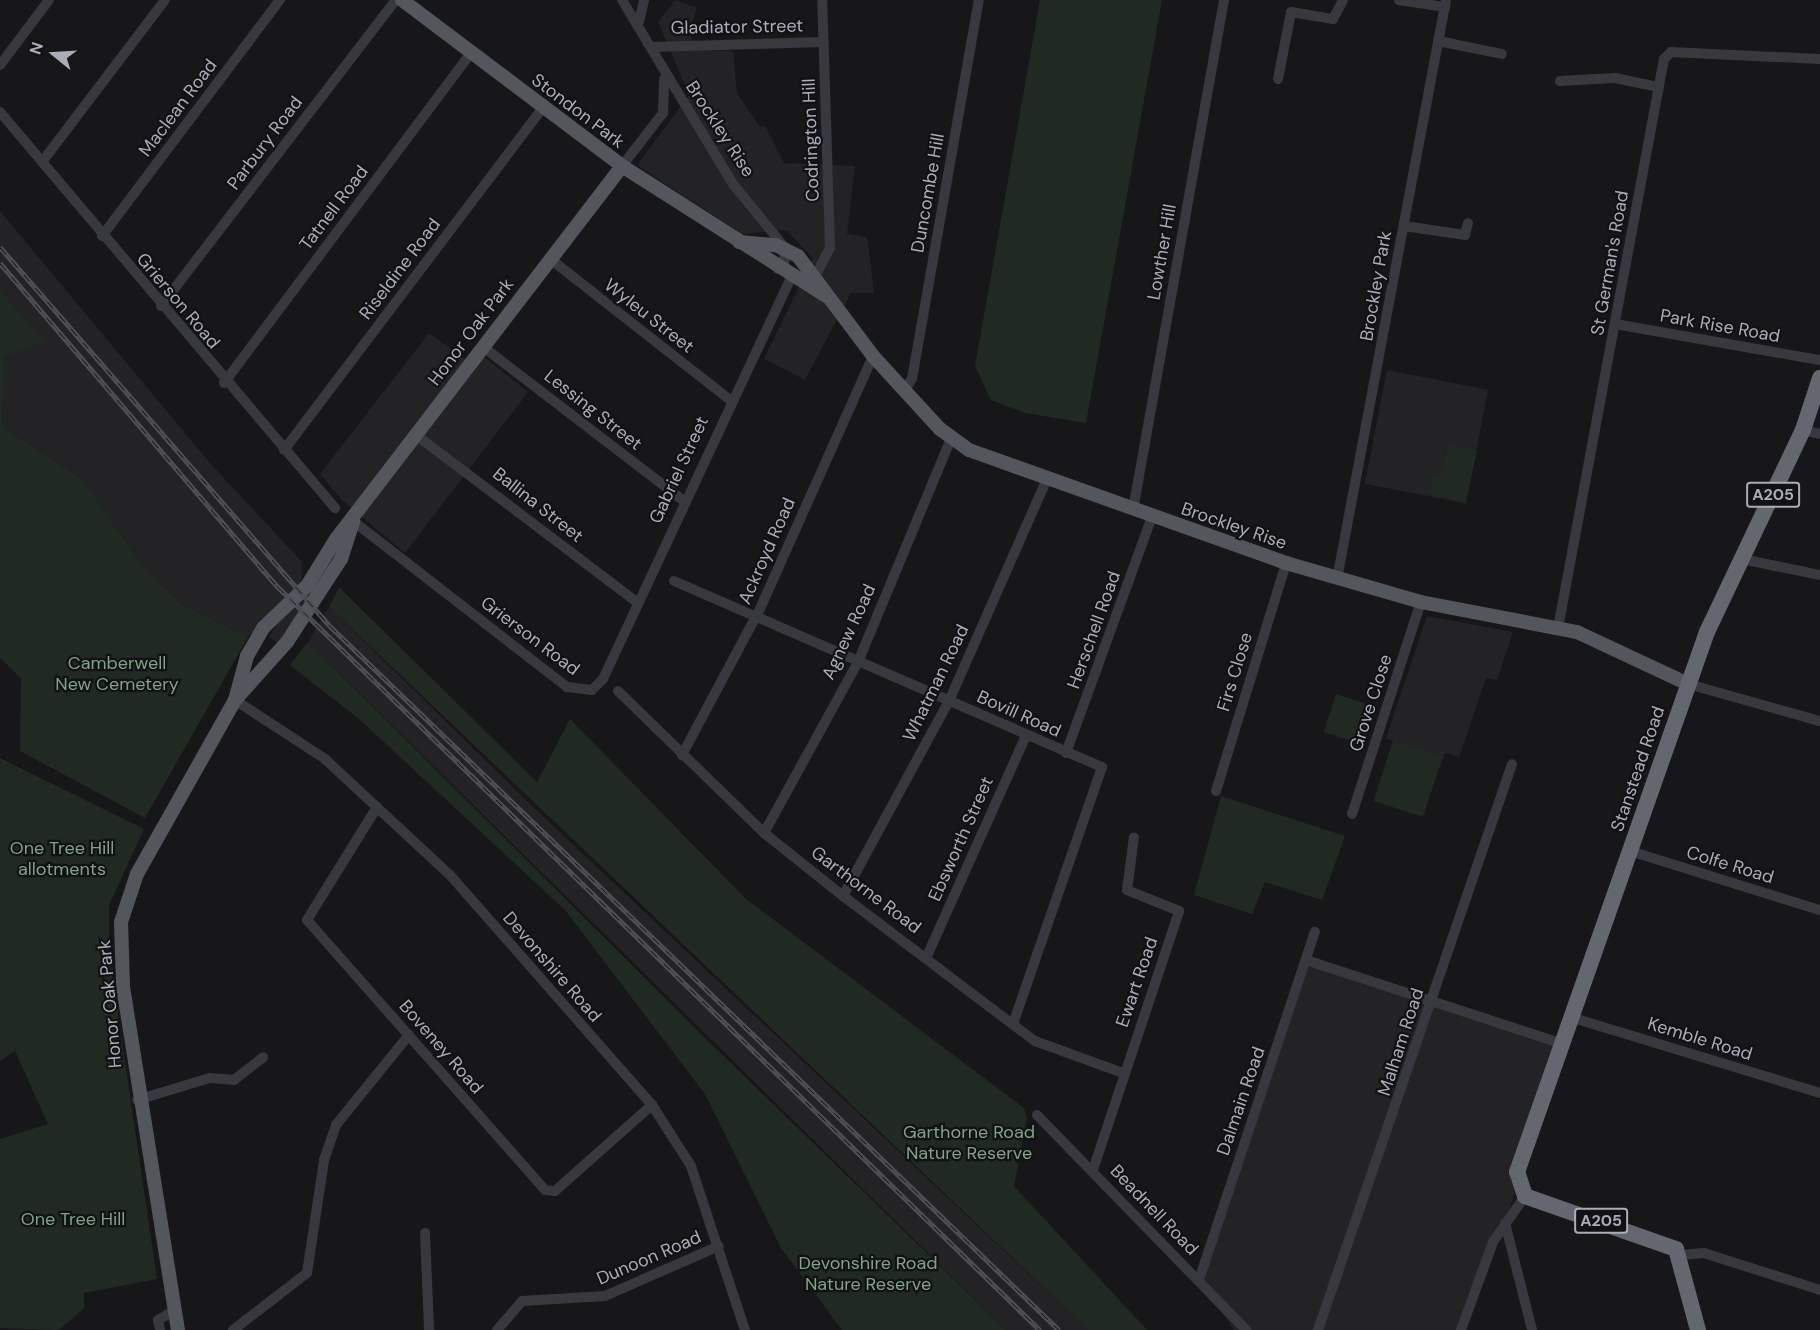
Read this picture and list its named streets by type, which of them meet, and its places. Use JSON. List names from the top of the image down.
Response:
{
  "streets": {
    "highway": ["A205", "Stanstead Road"],
    "main road": ["Stondon Park", "Brockley Rise", "Honor Oak Park"],
    "street": [
      "Gladiator Street",
      "Maclean Road",
      "Codrington Hill",
      "Parbury Road",
      "Duncombe Hill",
      "Tatnell Road",
      "Lowther Hill",
      "St German's Road",
      "Riseldine Road",
      "Brockley Park",
      "Grierson Road",
      "Wyleu Street",
      "Park Rise Road",
      "Lessing Street",
      "Gabriel Street",
      "Ballina Street",
      "Ackroyd Road",
      "Herschell Road",
      "Agnew Road",
      "Firs Close",
      "Whatman Road",
      "Grove Close",
      "Bovill Road",
      "Ebsworth Street",
      "Colfe Road",
      "Garthorne Road",
      "Devonshire Road",
      "Ewart Road",
      "Kemble Road",
      "Malham Road",
      "Boveney Road",
      "Dalmain Road",
      "Beadnell Road",
      "Dunoon Road"
    ]
  },
  "crossings": [
    ["Gladiator Street", "Brockley Rise"],
    ["Gladiator Street", "Codrington Hill"],
    ["Maclean Road", "Grierson Road"],
    ["Stondon Park", "Brockley Rise"],
    ["Stondon Park", "Codrington Hill"],
    ["Stondon Park", "Tatnell Road"],
    ["Stondon Park", "Riseldine Road"],
    ["Stondon Park", "Honor Oak Park"],
    ["Stondon Park", "Gabriel Street"],
    ["Brockley Rise", "Duncombe Hill"],
    ["Brockley Rise", "Lowther Hill"],
    ["Brockley Rise", "St German's Road"],
    ["Brockley Rise", "Brockley Park"],
    ["Brockley Rise", "Ackroyd Road"],
    ["Brockley Rise", "Herschell Road"],
    ["Brockley Rise", "Agnew Road"],
    ["Brockley Rise", "Firs Close"],
    ["Brockley Rise", "Whatman Road"],
    ["Brockley Rise", "Grove Close"],
    ["Brockley Rise", "Stanstead Road"],
    ["Parbury Road", "Grierson Road"],
    ["Tatnell Road", "Grierson Road"],
    ["St German's Road", "Park Rise Road"],
    ["Riseldine Road", "Grierson Road"],
    ["Grierson Road", "Honor Oak Park"],
    ["Grierson Road", "Gabriel Street"],
    ["Wyleu Street", "Honor Oak Park"],
    ["Wyleu Street", "Gabriel Street"],
    ["Honor Oak Park", "Lessing Street"],
    ["Honor Oak Park", "Ballina Street"],
    ["Honor Oak Park", "Devonshire Road"],
    ["Lessing Street", "Gabriel Street"],
    ["Gabriel Street", "Ballina Street"],
    ["A205", "Stanstead Road"],
    ["Ackroyd Road", "Bovill Road"],
    ["Ackroyd Road", "Garthorne Road"],
    ["Herschell Road", "Bovill Road"],
    ["Agnew Road", "Bovill Road"],
    ["Agnew Road", "Garthorne Road"],
    ["Whatman Road", "Bovill Road"],
    ["Whatman Road", "Garthorne Road"],
    ["Bovill Road", "Ebsworth Street"],
    ["Bovill Road", "Garthorne Road"],
    ["Stanstead Road", "Colfe Road"],
    ["Stanstead Road", "Kemble Road"],
    ["Ebsworth Street", "Garthorne Road"],
    ["Garthorne Road", "Ewart Road"],
    ["Devonshire Road", "Boveney Road"],
    ["Devonshire Road", "Dunoon Road"],
    ["Ewart Road", "Beadnell Road"],
    ["Dalmain Road", "Beadnell Road"]
  ],
  "parks": [
    "Camberwell New Cemetery",
    "One Tree Hill allotments",
    "Garthorne Road Nature Reserve",
    "One Tree Hill",
    "Devonshire Road Nature Reserve"
  ],
  "north": "left"
}
